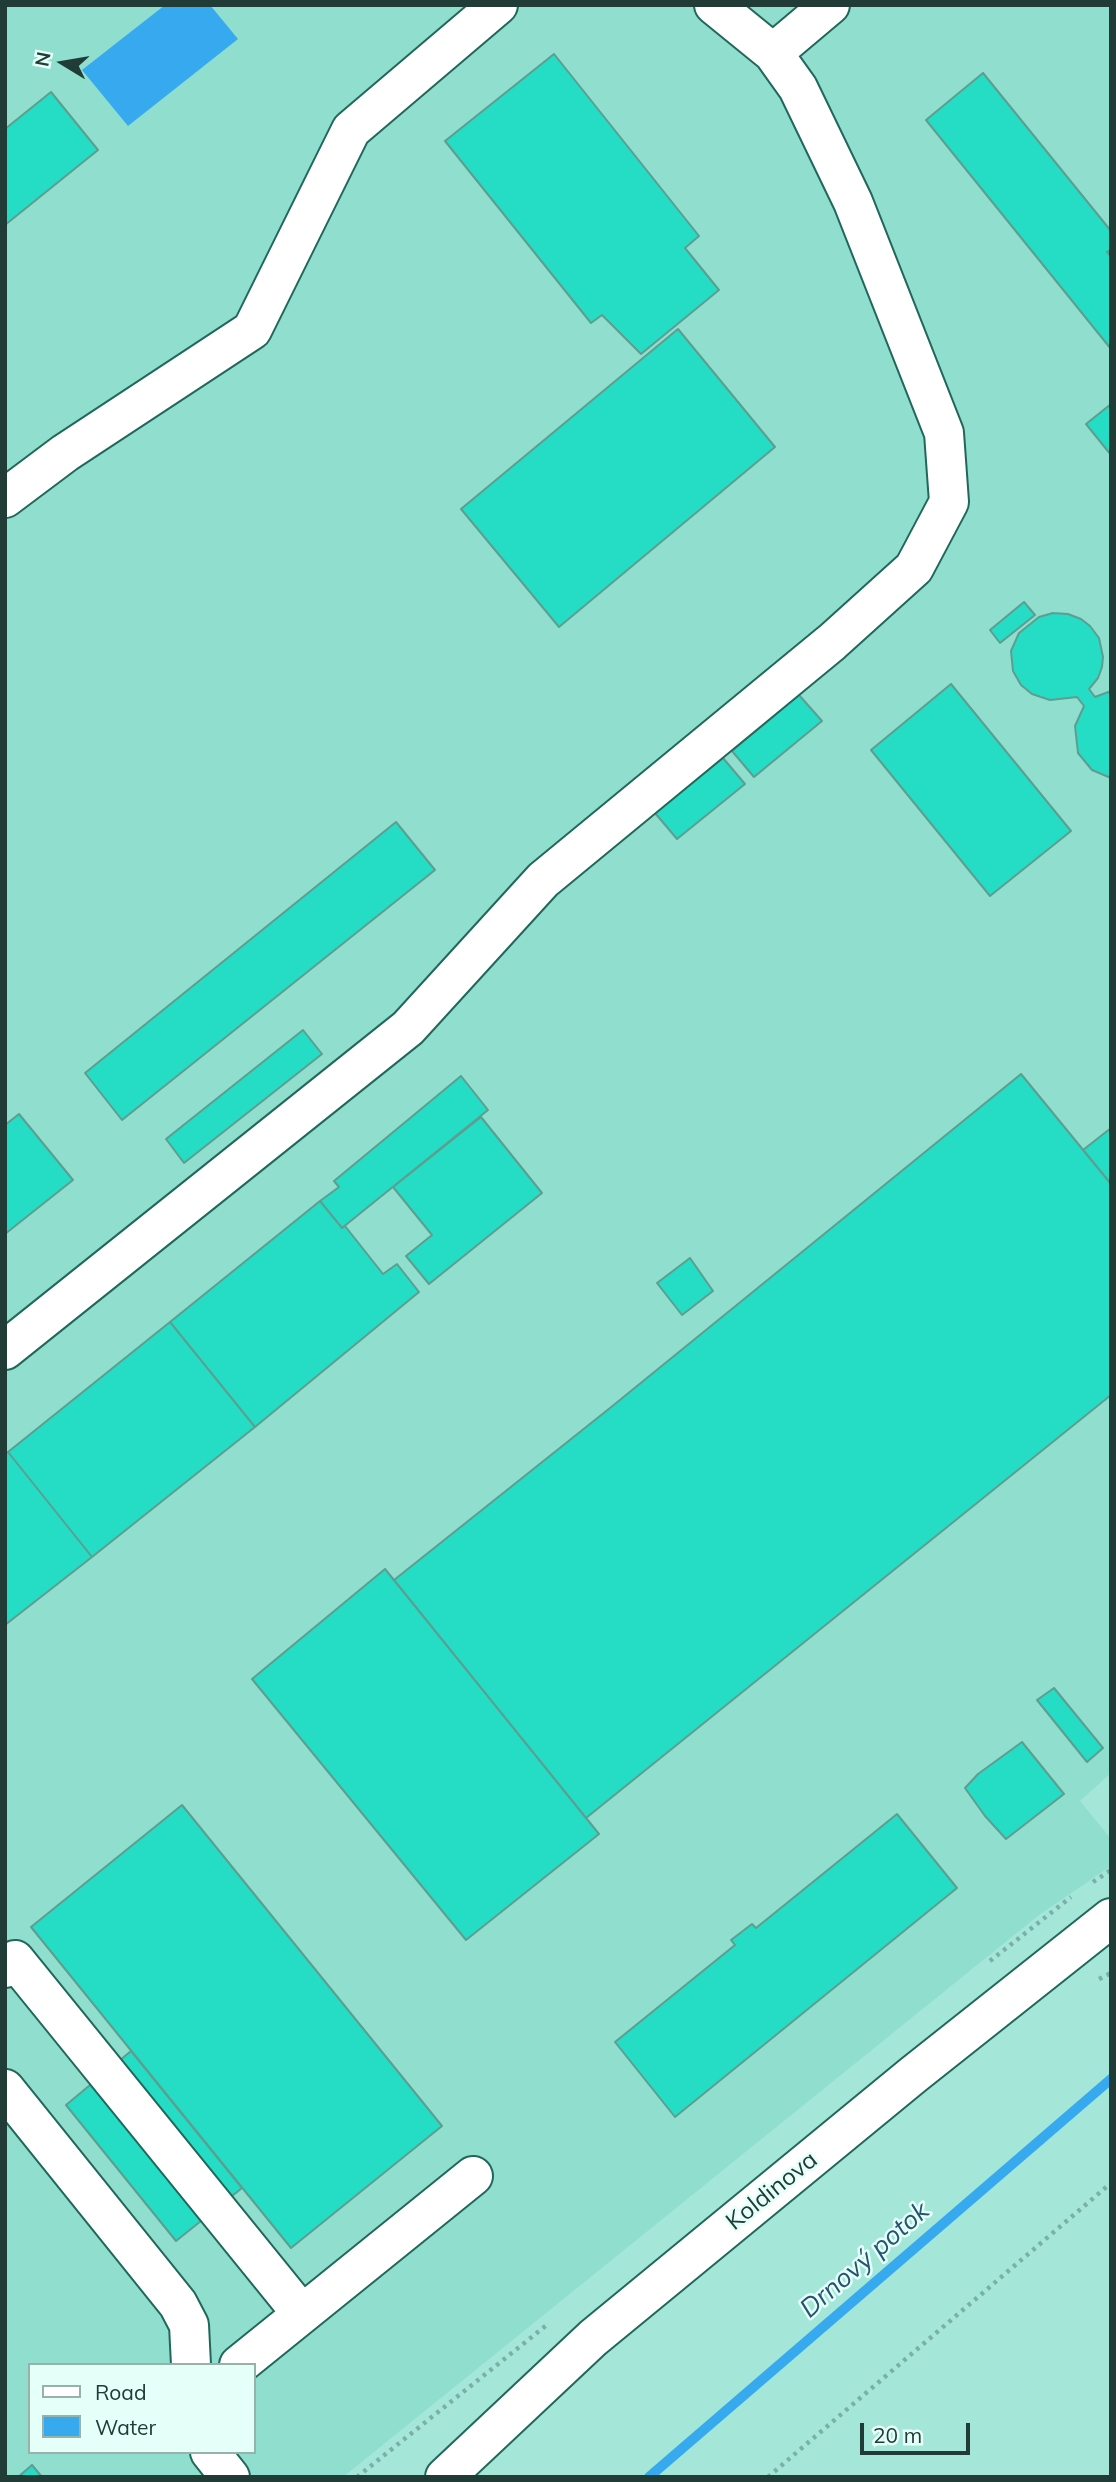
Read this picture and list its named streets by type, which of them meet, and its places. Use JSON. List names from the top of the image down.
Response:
{
  "streets": {
    "street": ["Koldinova"]
  },
  "water": ["Drnový potok"],
  "legend": ["Road", "Water"],
  "scale_bar": "20 m",
  "north": "left"
}
